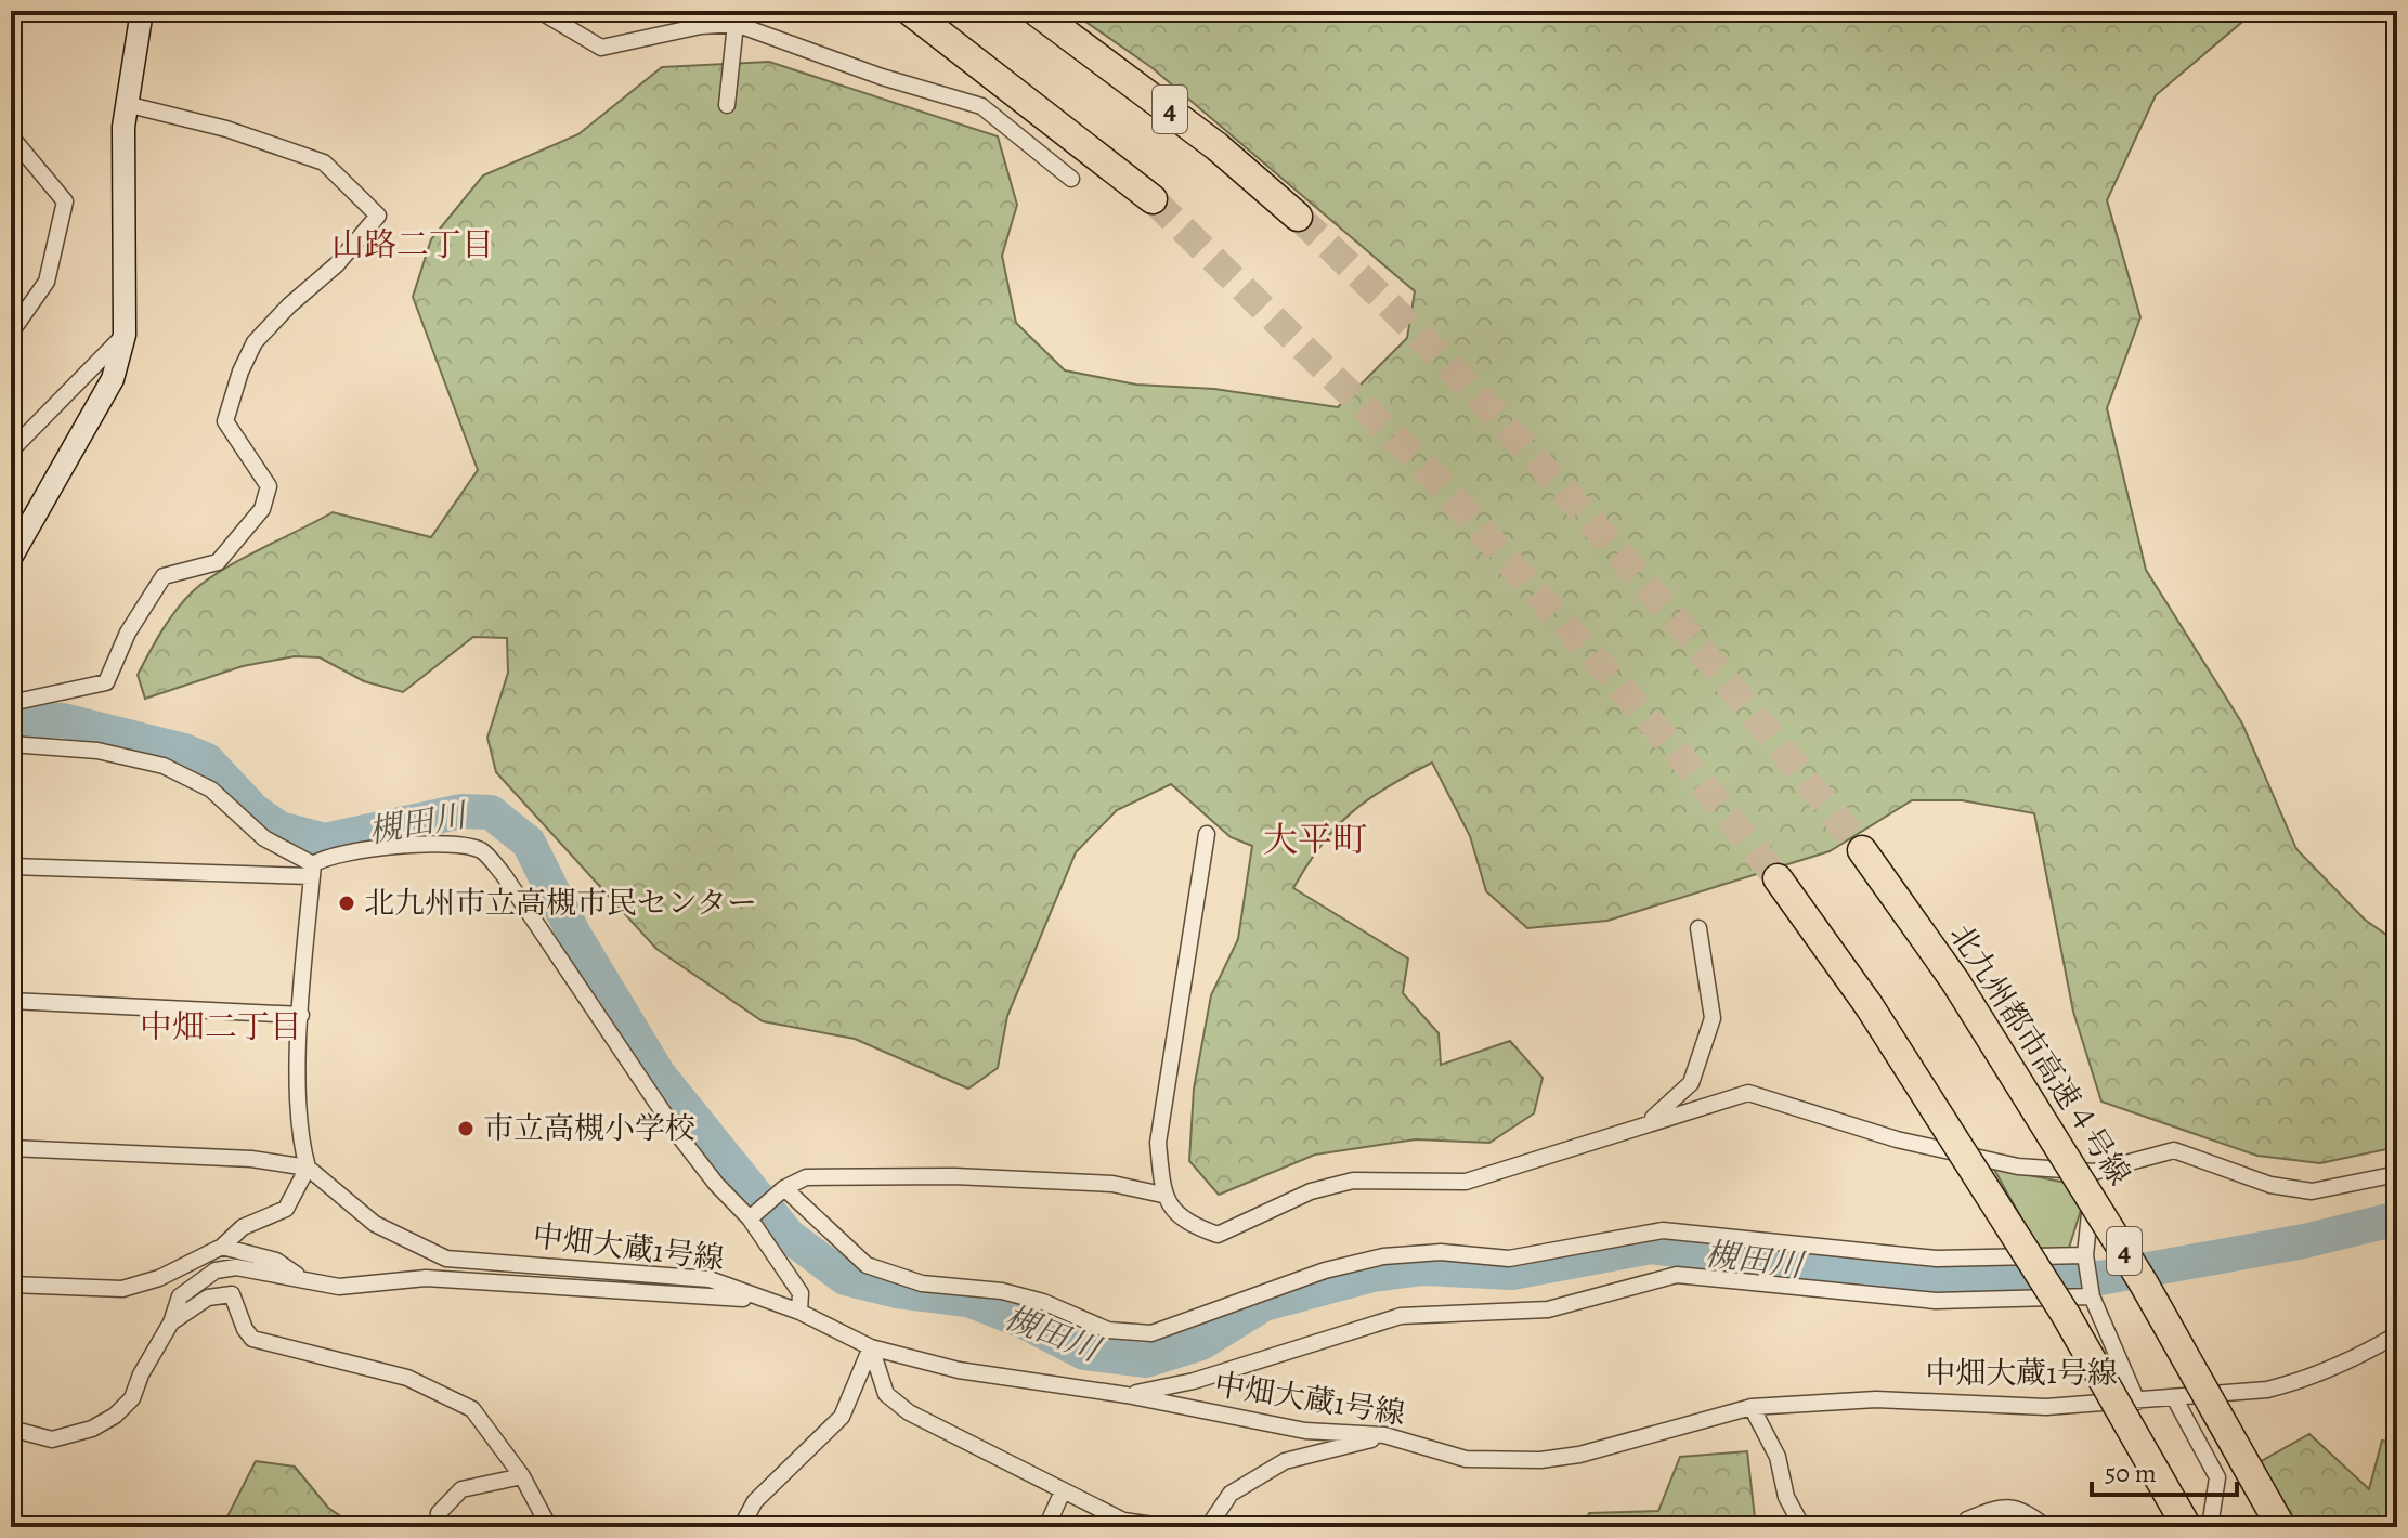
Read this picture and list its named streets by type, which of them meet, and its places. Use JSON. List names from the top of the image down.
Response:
{
  "streets": {
    "highway": ["4", "北九州都市高速４号線"],
    "street": ["中畑大蔵1号線"]
  },
  "districts": ["山路二丁目", "大平町", "中畑二丁目"],
  "water": ["槻田川"],
  "places": ["北九州市立高槻市民センター", "市立高槻小学校"],
  "scale_bar": "50 m"
}
